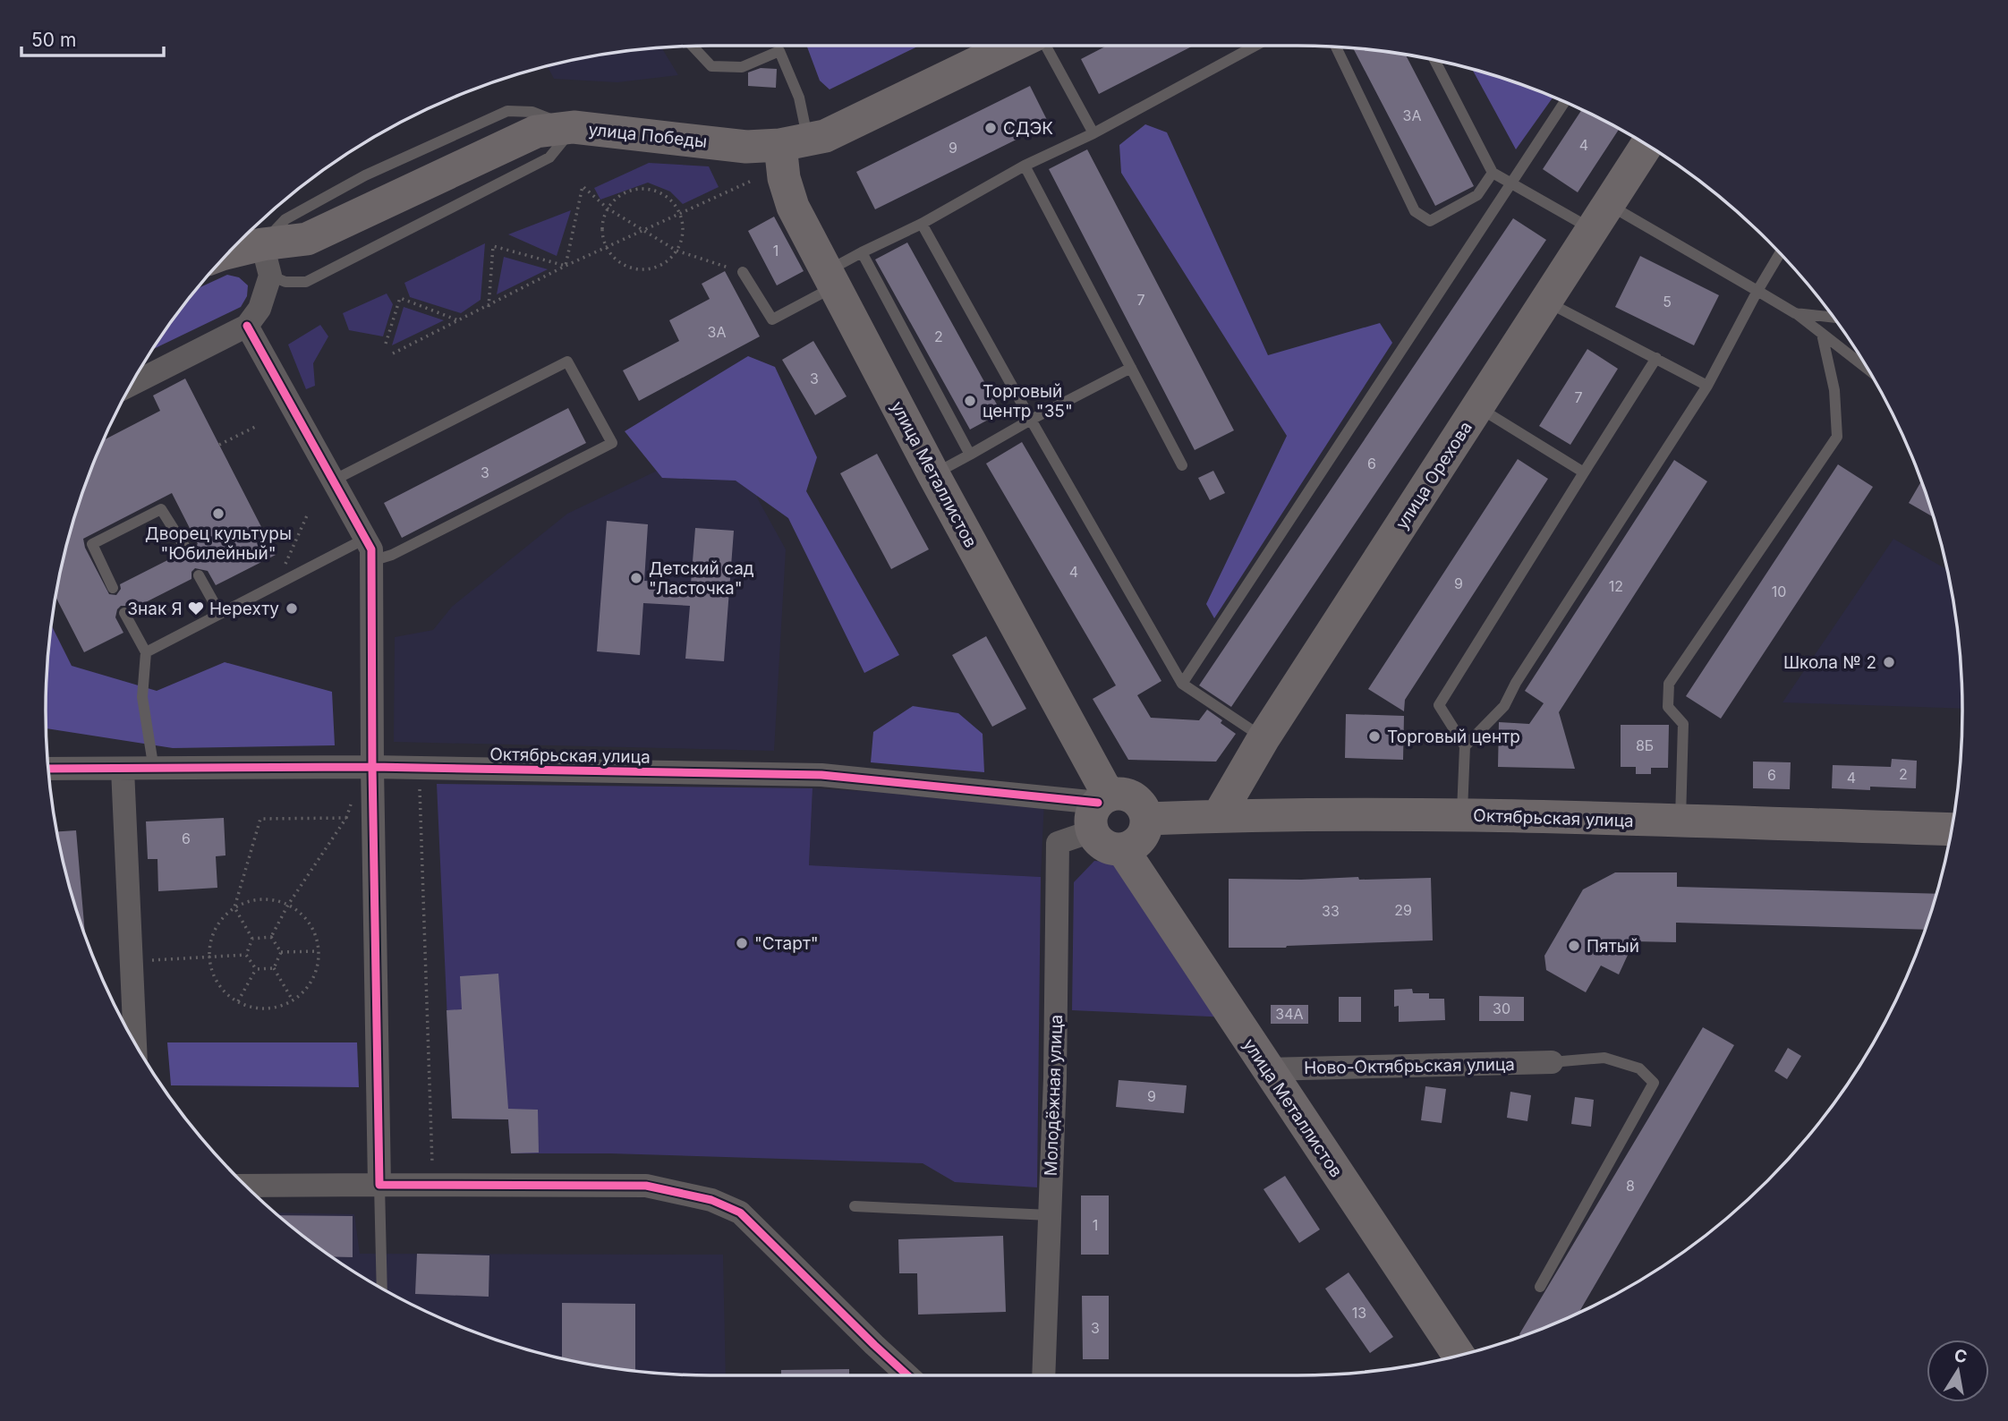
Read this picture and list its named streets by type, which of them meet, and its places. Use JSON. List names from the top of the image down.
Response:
{
  "streets": {
    "street": [
      "улица Победы",
      "улица Металлистов",
      "улица Орехова",
      "Октябрьская улица",
      "Ново-Октябрьская улица",
      "Молодёжная улица"
    ]
  },
  "crossings": [
    ["улица Победы", "улица Металлистов"],
    ["улица Металлистов", "Октябрьская улица"],
    ["улица Металлистов", "Ново-Октябрьская улица"],
    ["улица Металлистов", "Молодёжная улица"],
    ["улица Орехова", "Октябрьская улица"],
    ["Октябрьская улица", "Молодёжная улица"]
  ],
  "places": [
    "СДЭК",
    "Торговый центр \"35\"",
    "Дворец культуры \"Юбилейный\"",
    "Детский сад \"Ласточка\"",
    "Знак Я ❤ Нерехту",
    "Школа № 2",
    "Торговый центр",
    "\"Старт\"",
    "Пятый"
  ],
  "house_numbers": [
    "3А",
    "4",
    "9",
    "1",
    "7",
    "5",
    "3А",
    "2",
    "3",
    "7",
    "6",
    "3",
    "4",
    "9",
    "12",
    "10",
    "8Б",
    "2",
    "6",
    "4",
    "6",
    "29",
    "33",
    "30",
    "34А",
    "9",
    "8",
    "1",
    "13",
    "3"
  ],
  "scale_bar": "50 m",
  "north": "top"
}
